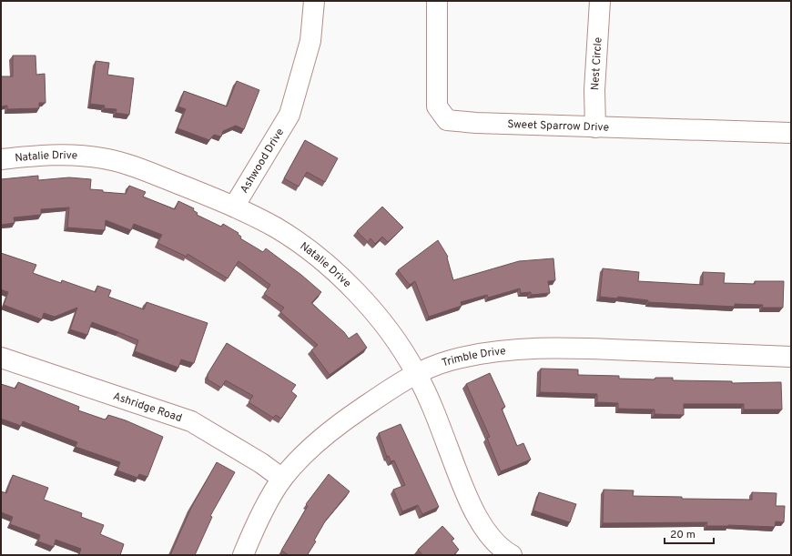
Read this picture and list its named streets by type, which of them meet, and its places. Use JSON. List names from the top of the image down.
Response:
{
  "streets": {
    "street": [
      "Nest Circle",
      "Sweet Sparrow Drive",
      "Natalie Drive",
      "Ashwood Drive",
      "Trimble Drive",
      "Ashridge Road"
    ]
  },
  "crossings": [
    ["Nest Circle", "Sweet Sparrow Drive"],
    ["Natalie Drive", "Ashwood Drive"],
    ["Natalie Drive", "Trimble Drive"],
    ["Trimble Drive", "Ashridge Road"]
  ],
  "scale_bar": "20 m"
}
